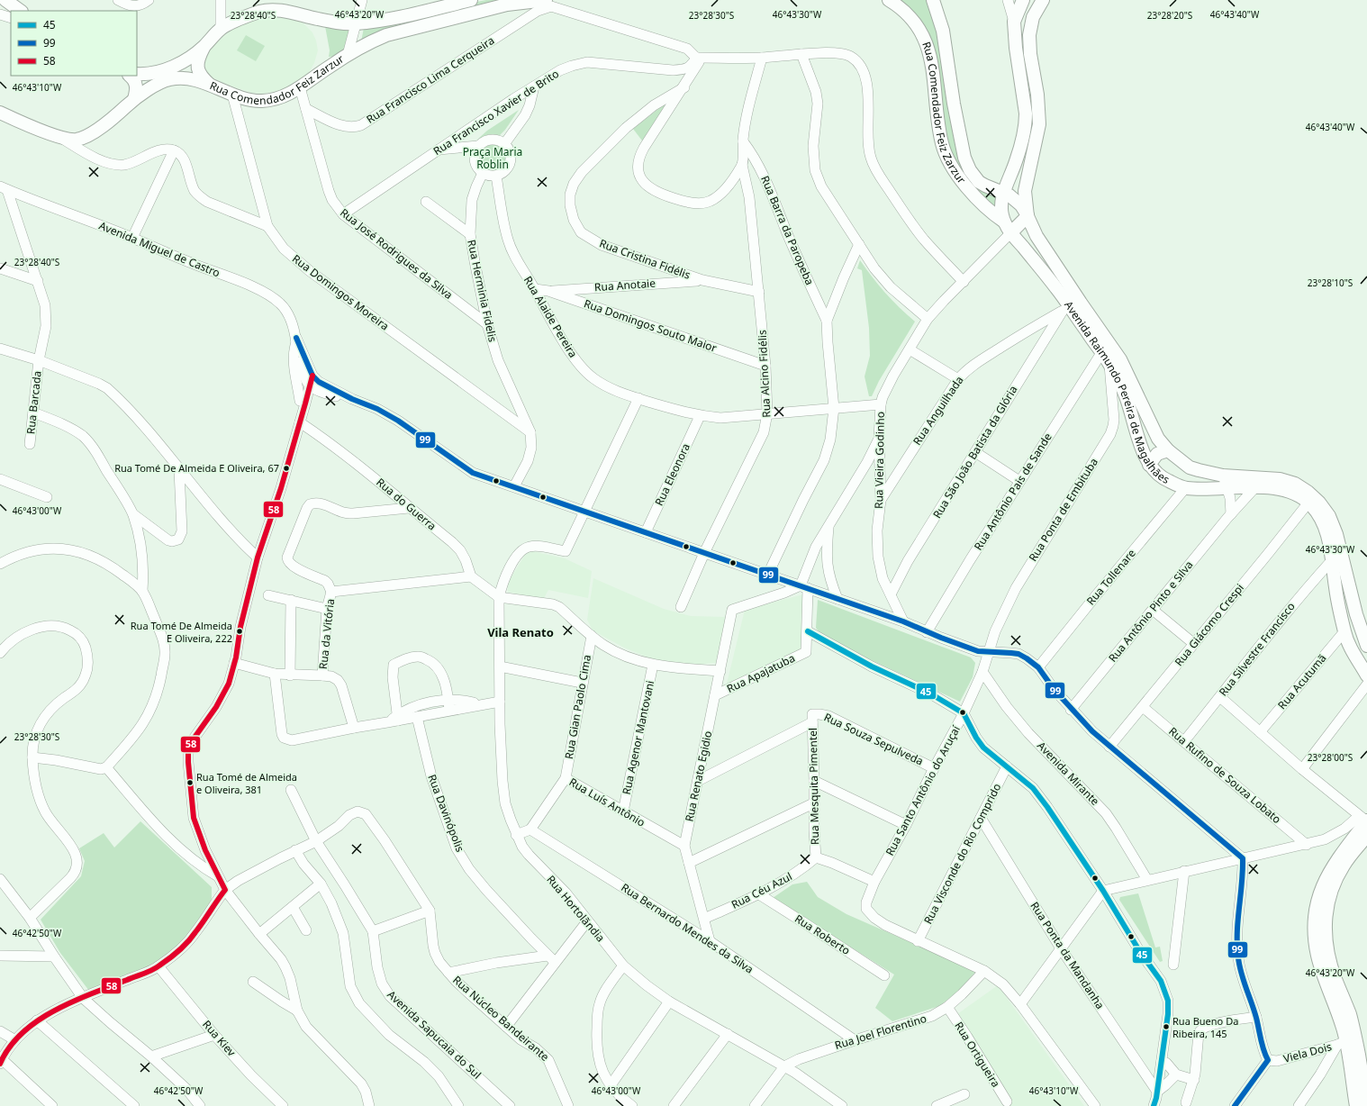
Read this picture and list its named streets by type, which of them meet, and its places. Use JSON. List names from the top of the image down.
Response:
{
  "streets": {
    "main road": ["Rua Comendador Feiz Zarzur", "Avenida Raimundo Pereira de Magalhães"],
    "street": [
      "Rua Francisco Lima Cerqueira",
      "Rua Francisco Xavier de Brito",
      "Rua Barra da Paropeba",
      "Avenida Miguel de Castro",
      "Rua José Rodrigues da Silva",
      "Rua Cristina Fidélis",
      "Rua Anotaie",
      "Rua Herminia Fidelis",
      "Rua Domingos Moreira",
      "Rua Alaide Pereira",
      "Rua Domingos Souto Maior",
      "Rua Alcino Fidélis",
      "Rua Barcada",
      "Rua Anguilhada",
      "Rua São João Batista da Glória",
      "Rua Vieira Godinho",
      "Rua Eleonora",
      "Rua Antônio Pais de Sande",
      "Rua do Guerra",
      "Rua Ponta de Embituba",
      "Rua Tollenare",
      "Rua Antônio Pinto e Silva",
      "Rua Giácomo Crespi",
      "Rua da Vitória",
      "Rua Silvestre Francisco",
      "Rua Apajatuba",
      "Rua Acutumã",
      "Rua Gian Paolo Cima",
      "Rua Agenor Mantovani",
      "Rua Souza Sepulveda",
      "Avenida Mirante",
      "Rua Rufino de Souza Lobato",
      "Rua Renato Egidio",
      "Rua Mesquita Pimentel",
      "Rua Santo Antônio do Aruçaí",
      "Rua Luís Antônio",
      "Rua Davinópolis",
      "Rua Visconde do Rio Comprido",
      "Rua Céu Azul",
      "Rua Hortolãndia",
      "Rua Bernardo Mendes da Silva",
      "Rua Roberto",
      "Rua Ponta da Mandanha",
      "Rua Núcleo Bandeirante",
      "Rua Joel Florentino",
      "Avenida Sapucaia do Sul",
      "Rua Kiev",
      "Viela Dois",
      "Rua Ortigueira"
    ]
  },
  "crossings": [
    ["Rua Comendador Feiz Zarzur", "Rua Francisco Lima Cerqueira"],
    ["Rua Comendador Feiz Zarzur", "Rua José Rodrigues da Silva"],
    ["Rua Comendador Feiz Zarzur", "Rua Domingos Moreira"],
    ["Rua Comendador Feiz Zarzur", "Avenida Raimundo Pereira de Magalhães"],
    ["Rua Francisco Lima Cerqueira", "Rua José Rodrigues da Silva"],
    ["Rua Francisco Xavier de Brito", "Rua José Rodrigues da Silva"],
    ["Rua Barra da Paropeba", "Rua Alcino Fidélis"],
    ["Avenida Miguel de Castro", "Rua Barcada"],
    ["Rua José Rodrigues da Silva", "Rua Herminia Fidelis"],
    ["Rua Cristina Fidélis", "Rua Anotaie"],
    ["Rua Cristina Fidélis", "Rua Alcino Fidélis"],
    ["Rua Anotaie", "Rua Domingos Souto Maior"],
    ["Rua Herminia Fidelis", "Rua Domingos Moreira"],
    ["Rua Herminia Fidelis", "Rua Alaide Pereira"],
    ["Rua Alaide Pereira", "Rua Domingos Souto Maior"],
    ["Rua Alaide Pereira", "Rua Alcino Fidélis"],
    ["Rua Alaide Pereira", "Rua Vieira Godinho"],
    ["Rua Alaide Pereira", "Rua Eleonora"],
    ["Rua Domingos Souto Maior", "Rua Alcino Fidélis"],
    ["Avenida Raimundo Pereira de Magalhães", "Rua Anguilhada"],
    ["Avenida Raimundo Pereira de Magalhães", "Rua São João Batista da Glória"],
    ["Avenida Raimundo Pereira de Magalhães", "Rua Vieira Godinho"],
    ["Avenida Raimundo Pereira de Magalhães", "Rua Antônio Pais de Sande"],
    ["Avenida Raimundo Pereira de Magalhães", "Rua Ponta de Embituba"],
    ["Avenida Raimundo Pereira de Magalhães", "Rua Tollenare"],
    ["Avenida Raimundo Pereira de Magalhães", "Rua Antônio Pinto e Silva"],
    ["Avenida Raimundo Pereira de Magalhães", "Rua Giácomo Crespi"],
    ["Avenida Raimundo Pereira de Magalhães", "Rua Silvestre Francisco"],
    ["Avenida Raimundo Pereira de Magalhães", "Rua Acutumã"],
    ["Rua Anguilhada", "Rua São João Batista da Glória"],
    ["Rua Anguilhada", "Rua Vieira Godinho"],
    ["Rua São João Batista da Glória", "Rua Vieira Godinho"],
    ["Rua Antônio Pais de Sande", "Rua Ponta de Embituba"],
    ["Rua Ponta de Embituba", "Rua Santo Antônio do Aruçaí"],
    ["Rua Giácomo Crespi", "Rua Rufino de Souza Lobato"],
    ["Rua Silvestre Francisco", "Rua Rufino de Souza Lobato"],
    ["Rua Apajatuba", "Rua Gian Paolo Cima"],
    ["Rua Apajatuba", "Rua Agenor Mantovani"],
    ["Rua Apajatuba", "Rua Renato Egidio"],
    ["Rua Apajatuba", "Rua Hortolãndia"],
    ["Rua Gian Paolo Cima", "Rua Luís Antônio"],
    ["Rua Agenor Mantovani", "Rua Luís Antônio"],
    ["Rua Souza Sepulveda", "Rua Mesquita Pimentel"],
    ["Rua Souza Sepulveda", "Rua Santo Antônio do Aruçaí"],
    ["Avenida Mirante", "Rua Santo Antônio do Aruçaí"],
    ["Rua Renato Egidio", "Rua Luís Antônio"],
    ["Rua Renato Egidio", "Rua Céu Azul"],
    ["Rua Renato Egidio", "Rua Bernardo Mendes da Silva"],
    ["Rua Mesquita Pimentel", "Rua Céu Azul"],
    ["Rua Santo Antônio do Aruçaí", "Rua Visconde do Rio Comprido"],
    ["Rua Luís Antônio", "Rua Bernardo Mendes da Silva"],
    ["Rua Visconde do Rio Comprido", "Rua Ponta da Mandanha"],
    ["Rua Céu Azul", "Rua Roberto"],
    ["Rua Hortolãndia", "Rua Joel Florentino"],
    ["Rua Bernardo Mendes da Silva", "Rua Joel Florentino"],
    ["Rua Núcleo Bandeirante", "Avenida Sapucaia do Sul"],
    ["Rua Núcleo Bandeirante", "Rua Kiev"],
    ["Rua Joel Florentino", "Rua Ortigueira"]
  ],
  "districts": ["Vila Renato"],
  "parks": ["Praça Maria Roblin"],
  "places": [
    "Rua Tomé De Almeida E Oliveira, 67",
    "Rua Tomé De Almeida E Oliveira, 222",
    "Rua Tomé de Almeida e Oliveira, 381",
    "Rua Bueno Da Ribeira, 145"
  ],
  "lines": ["transit line 99", "transit line 58", "transit line 45"],
  "legend": ["45", "99", "58"],
  "coordinates": [
    "46°43'40\"W",
    "46°43'20\"W",
    "46°43'30\"W",
    "23°28'30\"S",
    "23°28'20\"S",
    "23°28'40\"S",
    "46°43'10\"W",
    "23°28'10\"S",
    "46°43'00\"W",
    "23°28'00\"S",
    "46°42'50\"W"
  ]
}
